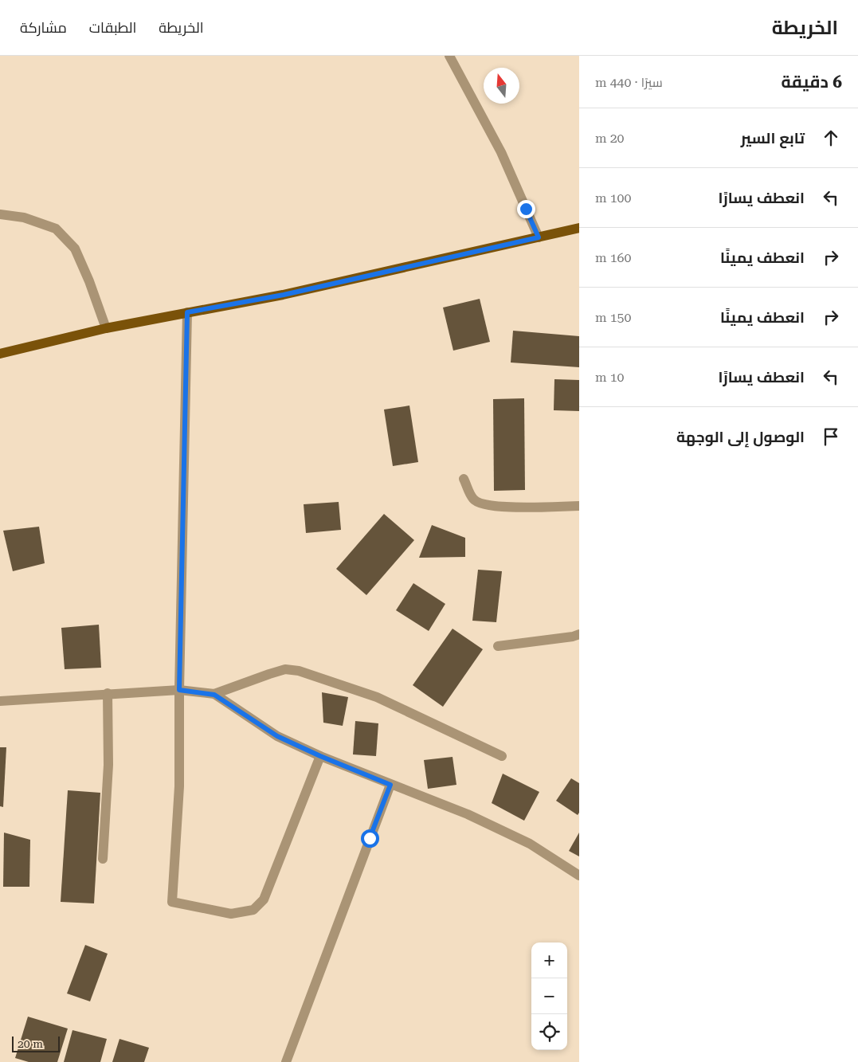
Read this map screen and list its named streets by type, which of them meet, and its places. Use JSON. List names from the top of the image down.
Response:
{
  "scale_bar": "20 m",
  "north": "top",
  "page": {
    "header": "الخريطة",
    "nav": ["الخريطة", "الطبقات", "مشاركة"],
    "heading": ["6 دقيقة", "سيرًا · 440 m"],
    "list": [
      ["تابع السير", "20 m"],
      ["انعطف يسارًا", "100 m"],
      ["انعطف يمينًا", "160 m"],
      ["انعطف يمينًا", "150 m"],
      ["انعطف يسارًا", "10 m"],
      "الوصول إلى الوجهة"
    ],
    "map_buttons": ["+", "−"],
    "scale": "20 m"
  }
}
